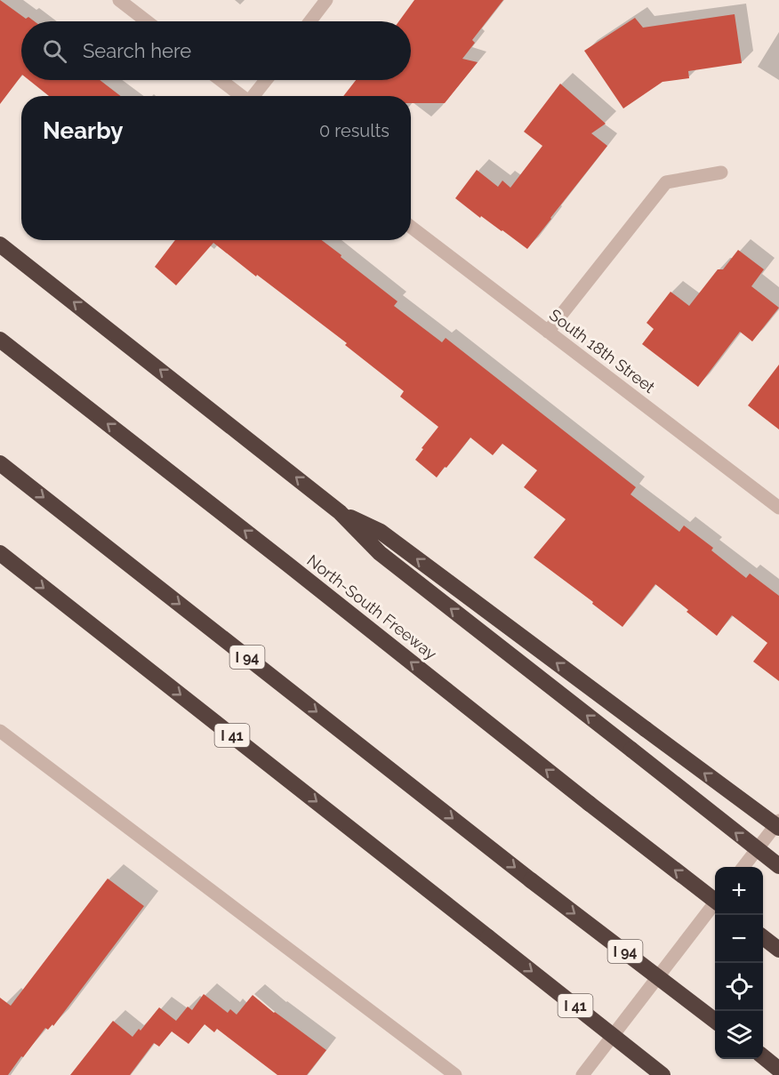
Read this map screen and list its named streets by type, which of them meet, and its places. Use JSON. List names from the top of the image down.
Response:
{
  "streets": {
    "highway": ["North-South Freeway", "I 94", "I 41"],
    "street": ["South 18th Street"]
  },
  "page": {
    "search": "Search here",
    "heading": ["Nearby", "0 results"],
    "map_buttons": ["+", "−"]
  }
}
